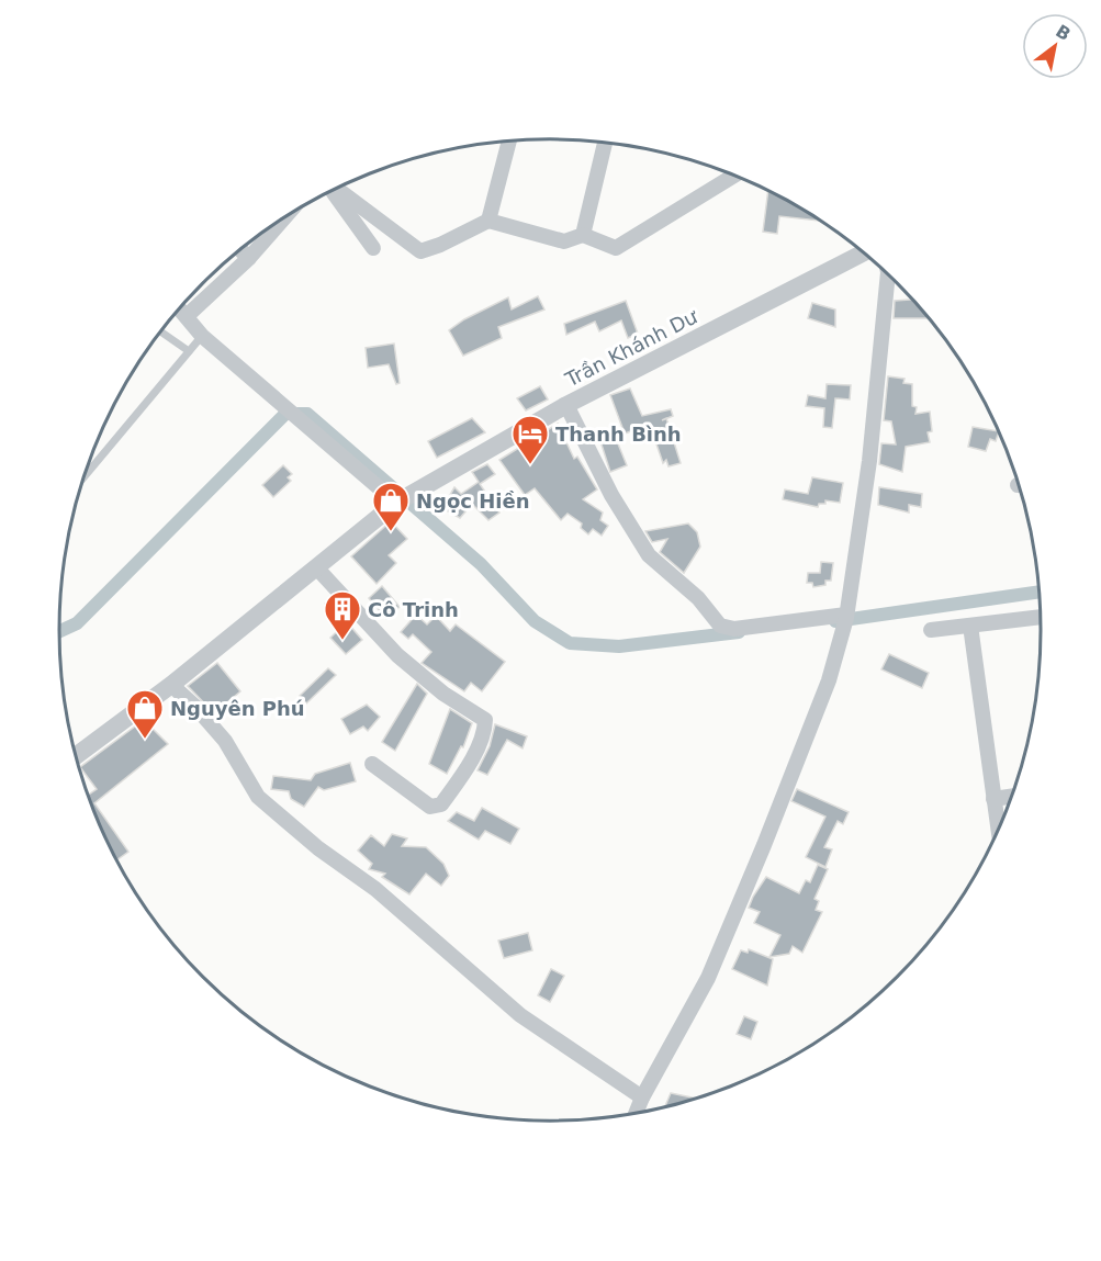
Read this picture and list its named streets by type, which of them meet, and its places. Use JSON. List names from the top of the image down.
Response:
{
  "streets": {
    "street": ["Trần Khánh Dư"]
  },
  "places": {
    "hotel": ["Thanh Bình"],
    "shop": ["Ngọc Hiền", "Nguyên Phú"],
    "building": ["Cô Trinh"]
  },
  "north": "top right"
}
